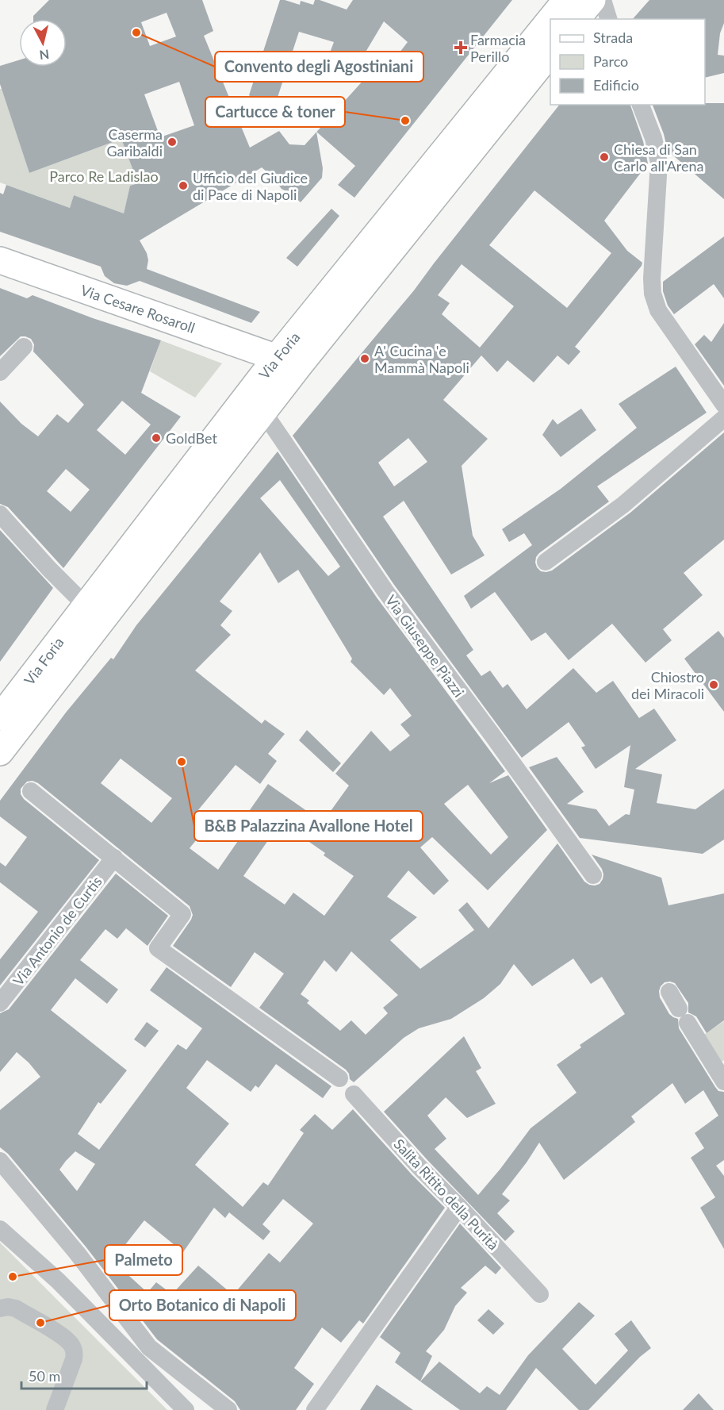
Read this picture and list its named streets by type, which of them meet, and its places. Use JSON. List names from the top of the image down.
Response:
{
  "streets": {
    "main road": ["Via Cesare Rosaroll", "Via Foria"],
    "street": ["Via Giuseppe Piazzi", "Via Antonio de Curtis", "Salita Ritito della Purità"]
  },
  "crossings": [
    ["Via Cesare Rosaroll", "Via Foria"],
    ["Via Foria", "Via Giuseppe Piazzi"]
  ],
  "parks": ["Parco Re Ladislao"],
  "places": {
    "other": [
      "Convento degli Agostiniani",
      "Cartucce & toner",
      "Caserma Garibaldi",
      "Chiesa di San Carlo all'Arena",
      "Ufficio del Giudice di Pace di Napoli",
      "A' Cucina 'e Mammà Napoli",
      "GoldBet",
      "Chiostro dei Miracoli",
      "B&B Palazzina Avallone Hotel",
      "Palmeto",
      "Orto Botanico di Napoli"
    ],
    "health": ["Farmacia Perillo"]
  },
  "legend": ["Strada", "Parco", "Edificio"],
  "scale_bar": "50 m",
  "north": "bottom"
}
